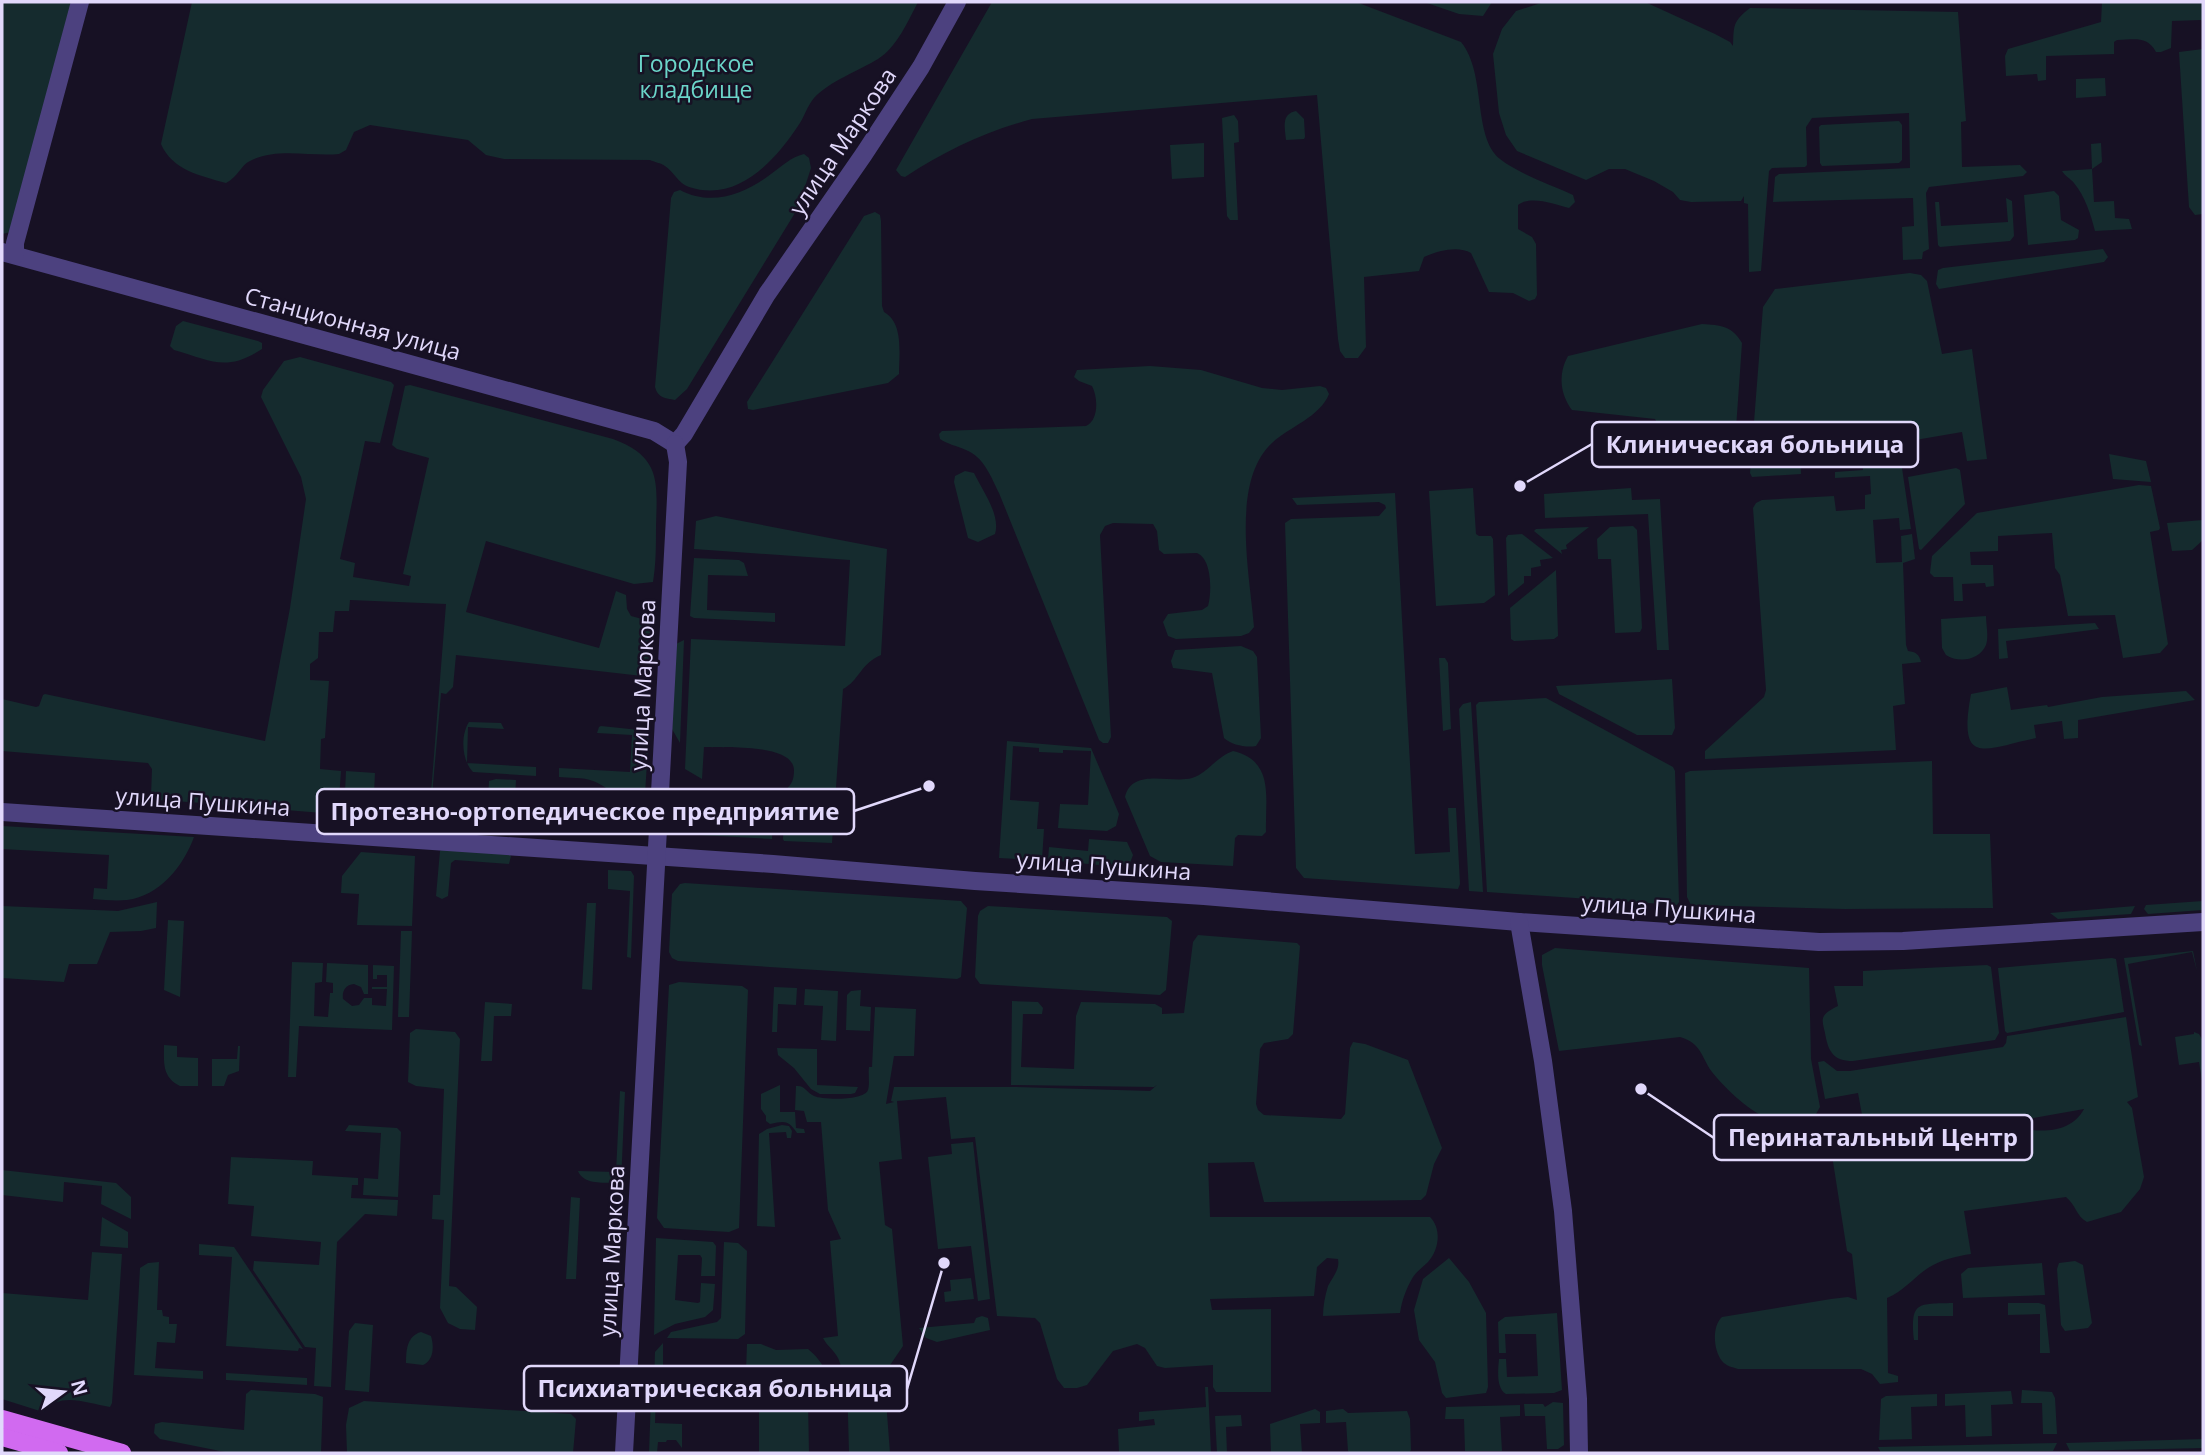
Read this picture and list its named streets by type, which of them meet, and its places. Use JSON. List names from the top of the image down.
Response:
{
  "streets": {
    "street": ["улица Маркова", "Станционная улица", "улица Пушкина"]
  },
  "crossings": [
    ["улица Маркова", "Станционная улица"],
    ["улица Маркова", "улица Пушкина"]
  ],
  "parks": ["Городское кладбище"],
  "places": [
    "Клиническая больница",
    "Протезно-ортопедическое предприятие",
    "Перинатальный Центр",
    "Психиатрическая больница"
  ],
  "north": "right"
}
